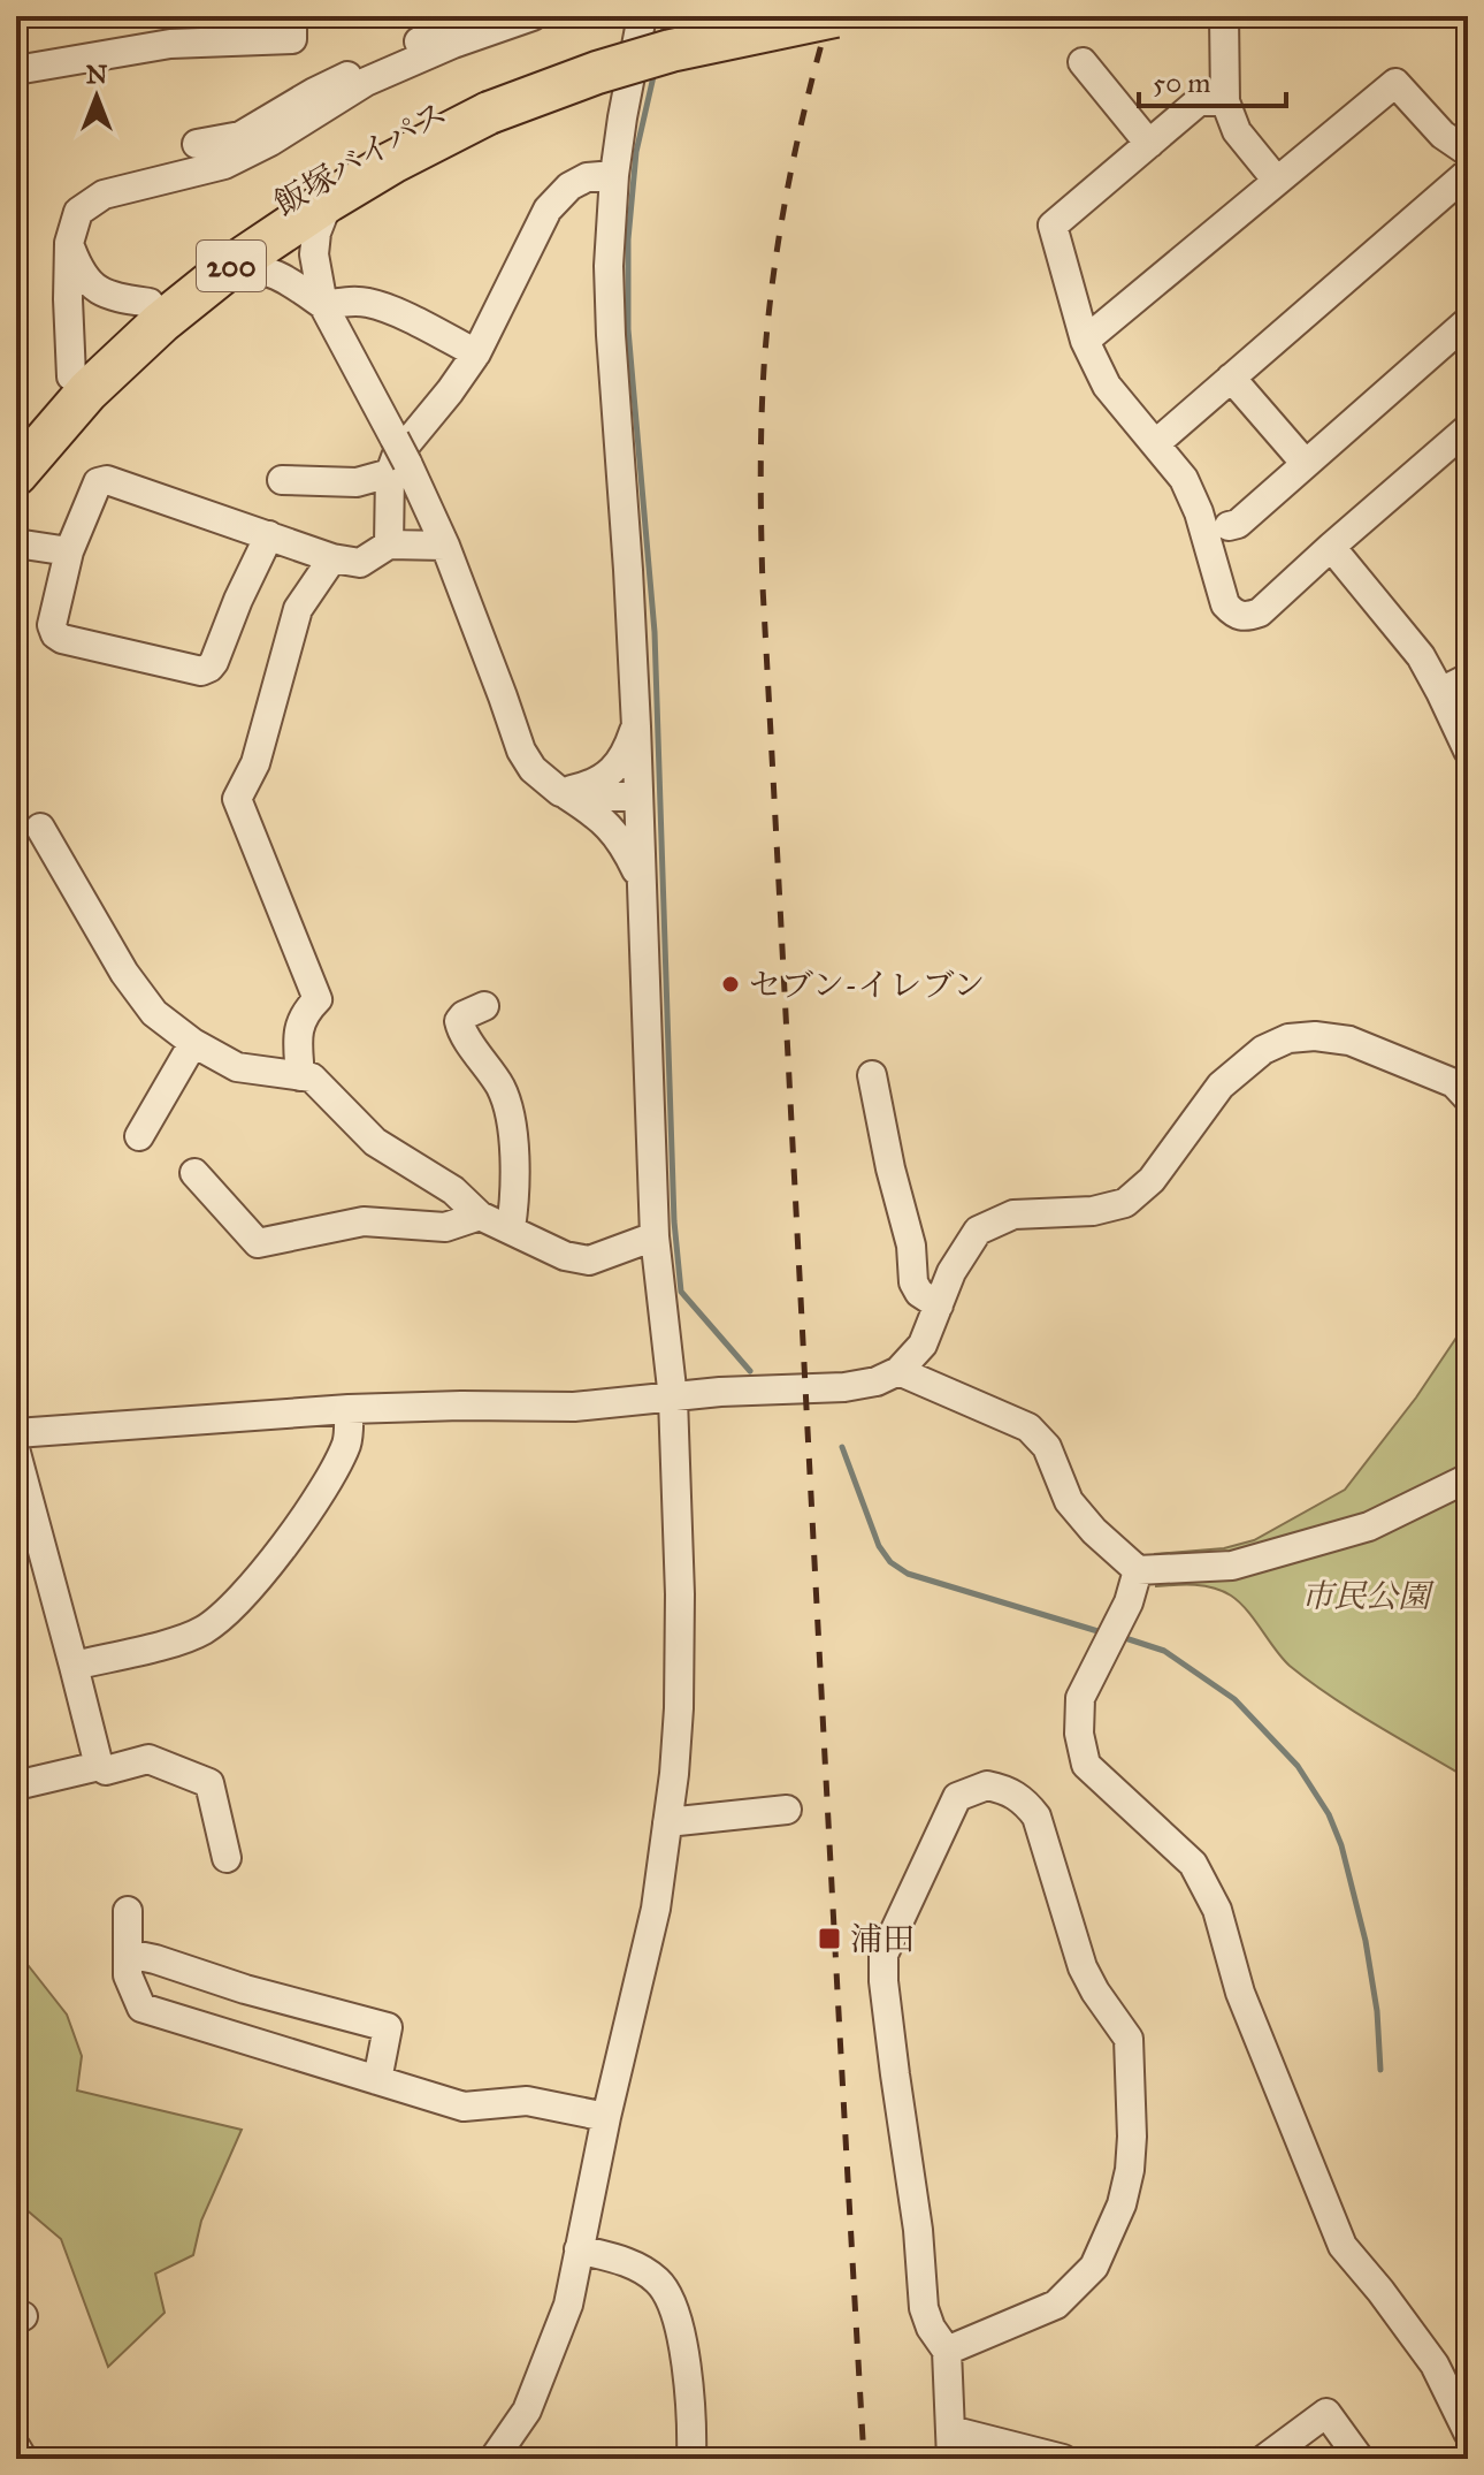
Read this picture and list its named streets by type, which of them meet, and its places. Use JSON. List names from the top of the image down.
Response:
{
  "streets": {
    "highway": ["飯塚バイパス", "200"]
  },
  "crossings": [
    ["飯塚バイパス", "200"]
  ],
  "parks": ["市民公園"],
  "places": {
    "other": ["セブン-イレブン"],
    "transit": ["浦田"]
  },
  "scale_bar": "50 m",
  "north": "top"
}
